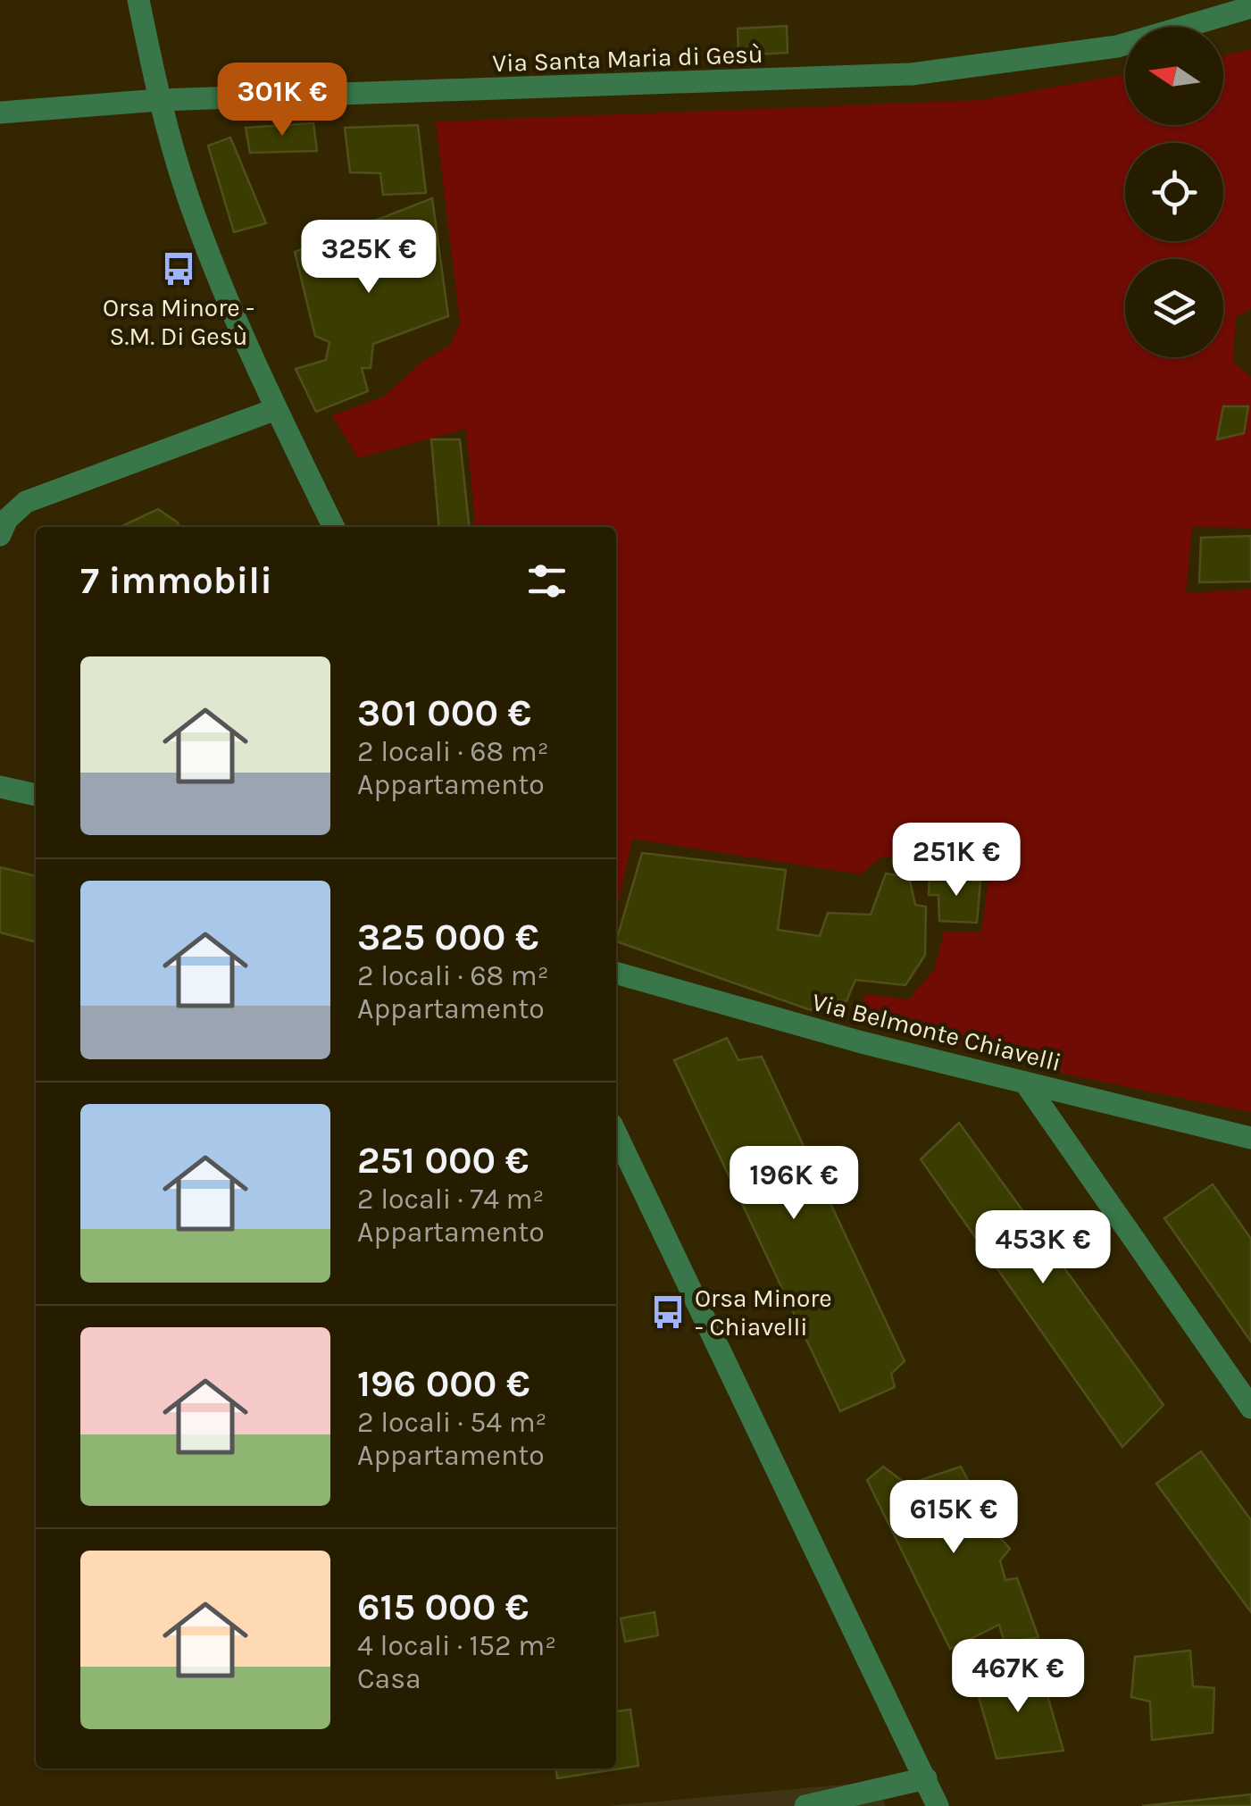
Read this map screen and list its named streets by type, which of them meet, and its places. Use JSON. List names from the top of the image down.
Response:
{
  "streets": {
    "street": ["Via Santa Maria di Gesù", "Via Belmonte Chiavelli"]
  },
  "places": {
    "bus stop": ["Orsa Minore - S.M. Di Gesù", "Orsa Minore - Chiavelli"]
  },
  "north": "left",
  "page": {
    "price": [
      "301K €",
      "325K €",
      "251K €",
      "196K €",
      "453K €",
      "615K €",
      "467K €"
    ],
    "heading": "7 immobili",
    "list": [
      {
        "name": "301 000 €",
        "note": "2 locali · 68 m² · Appartamento"
      },
      {
        "name": "325 000 €",
        "note": "2 locali · 68 m² · Appartamento"
      },
      {
        "name": "251 000 €",
        "note": "2 locali · 74 m² · Appartamento"
      },
      {
        "name": "196 000 €",
        "note": "2 locali · 54 m² · Appartamento"
      },
      {
        "name": "615 000 €",
        "note": "4 locali · 152 m² · Casa"
      }
    ]
  }
}
